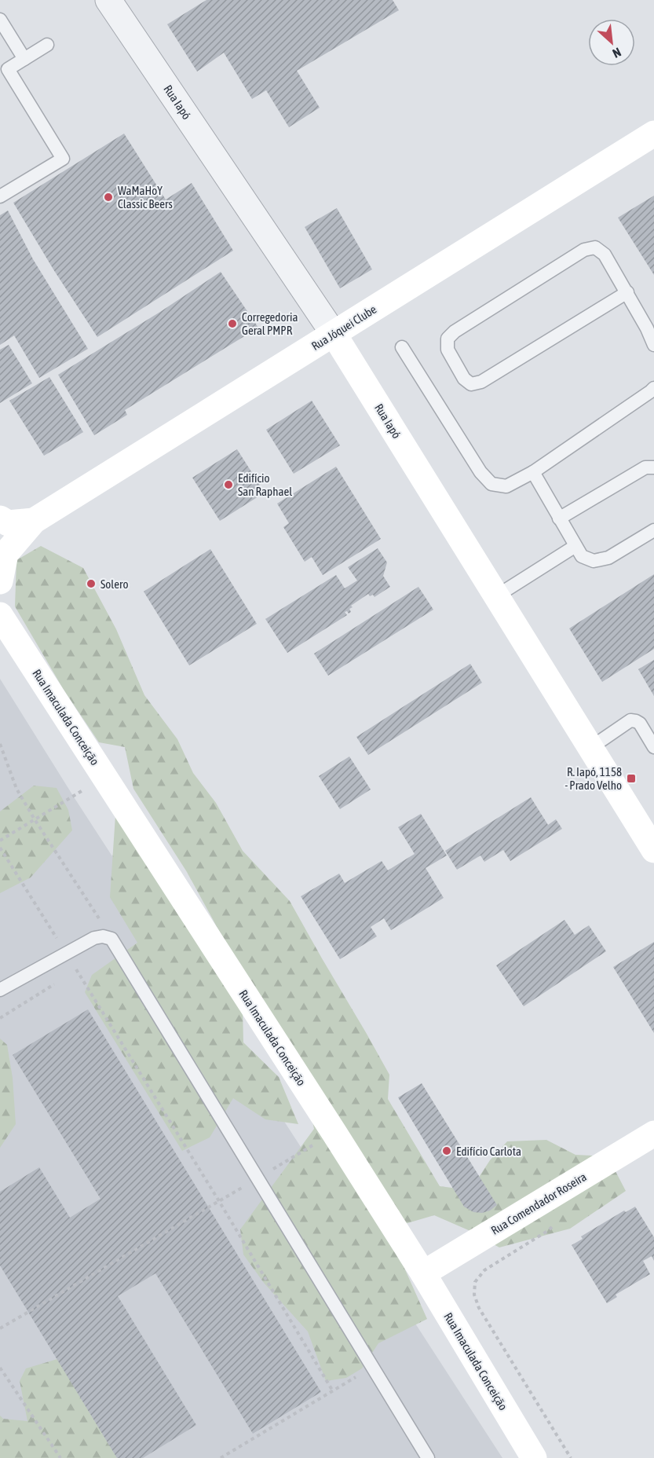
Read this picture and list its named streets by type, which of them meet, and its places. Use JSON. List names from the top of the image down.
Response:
{
  "streets": {
    "main road": [
      "Rua Iapó",
      "Rua Jóquei Clube",
      "Rua Imaculada Conceição",
      "Rua Comendador Roseira"
    ]
  },
  "crossings": [
    ["Rua Iapó", "Rua Jóquei Clube"],
    ["Rua Jóquei Clube", "Rua Imaculada Conceição"],
    ["Rua Imaculada Conceição", "Rua Comendador Roseira"]
  ],
  "places": {
    "other": [
      "WaMaHoY Classic Beers",
      "Corregedoria Geral PMPR",
      "Edifício San Raphael",
      "Solero",
      "Edifício Carlota"
    ],
    "transit": ["R. Iapó, 1158 - Prado Velho"]
  },
  "north": "bottom right"
}
